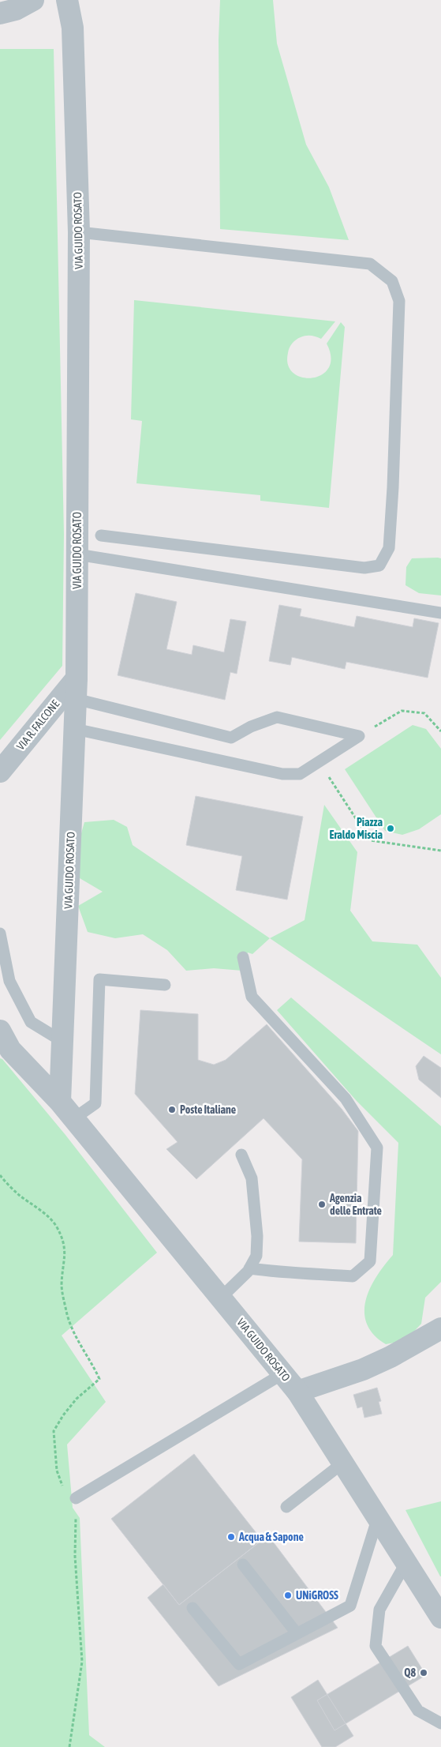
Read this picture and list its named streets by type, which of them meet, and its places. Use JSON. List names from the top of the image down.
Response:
{
  "streets": {
    "street": ["VIA GUIDO ROSATO", "VIA R. FALCONE"]
  },
  "crossings": [
    ["VIA GUIDO ROSATO", "VIA R. FALCONE"]
  ],
  "places": [
    "Piazza Eraldo Miscia",
    "Poste Italiane",
    "Agenzia delle Entrate",
    "Acqua & Sapone",
    "UNiGROSS",
    "Q8"
  ]
}
